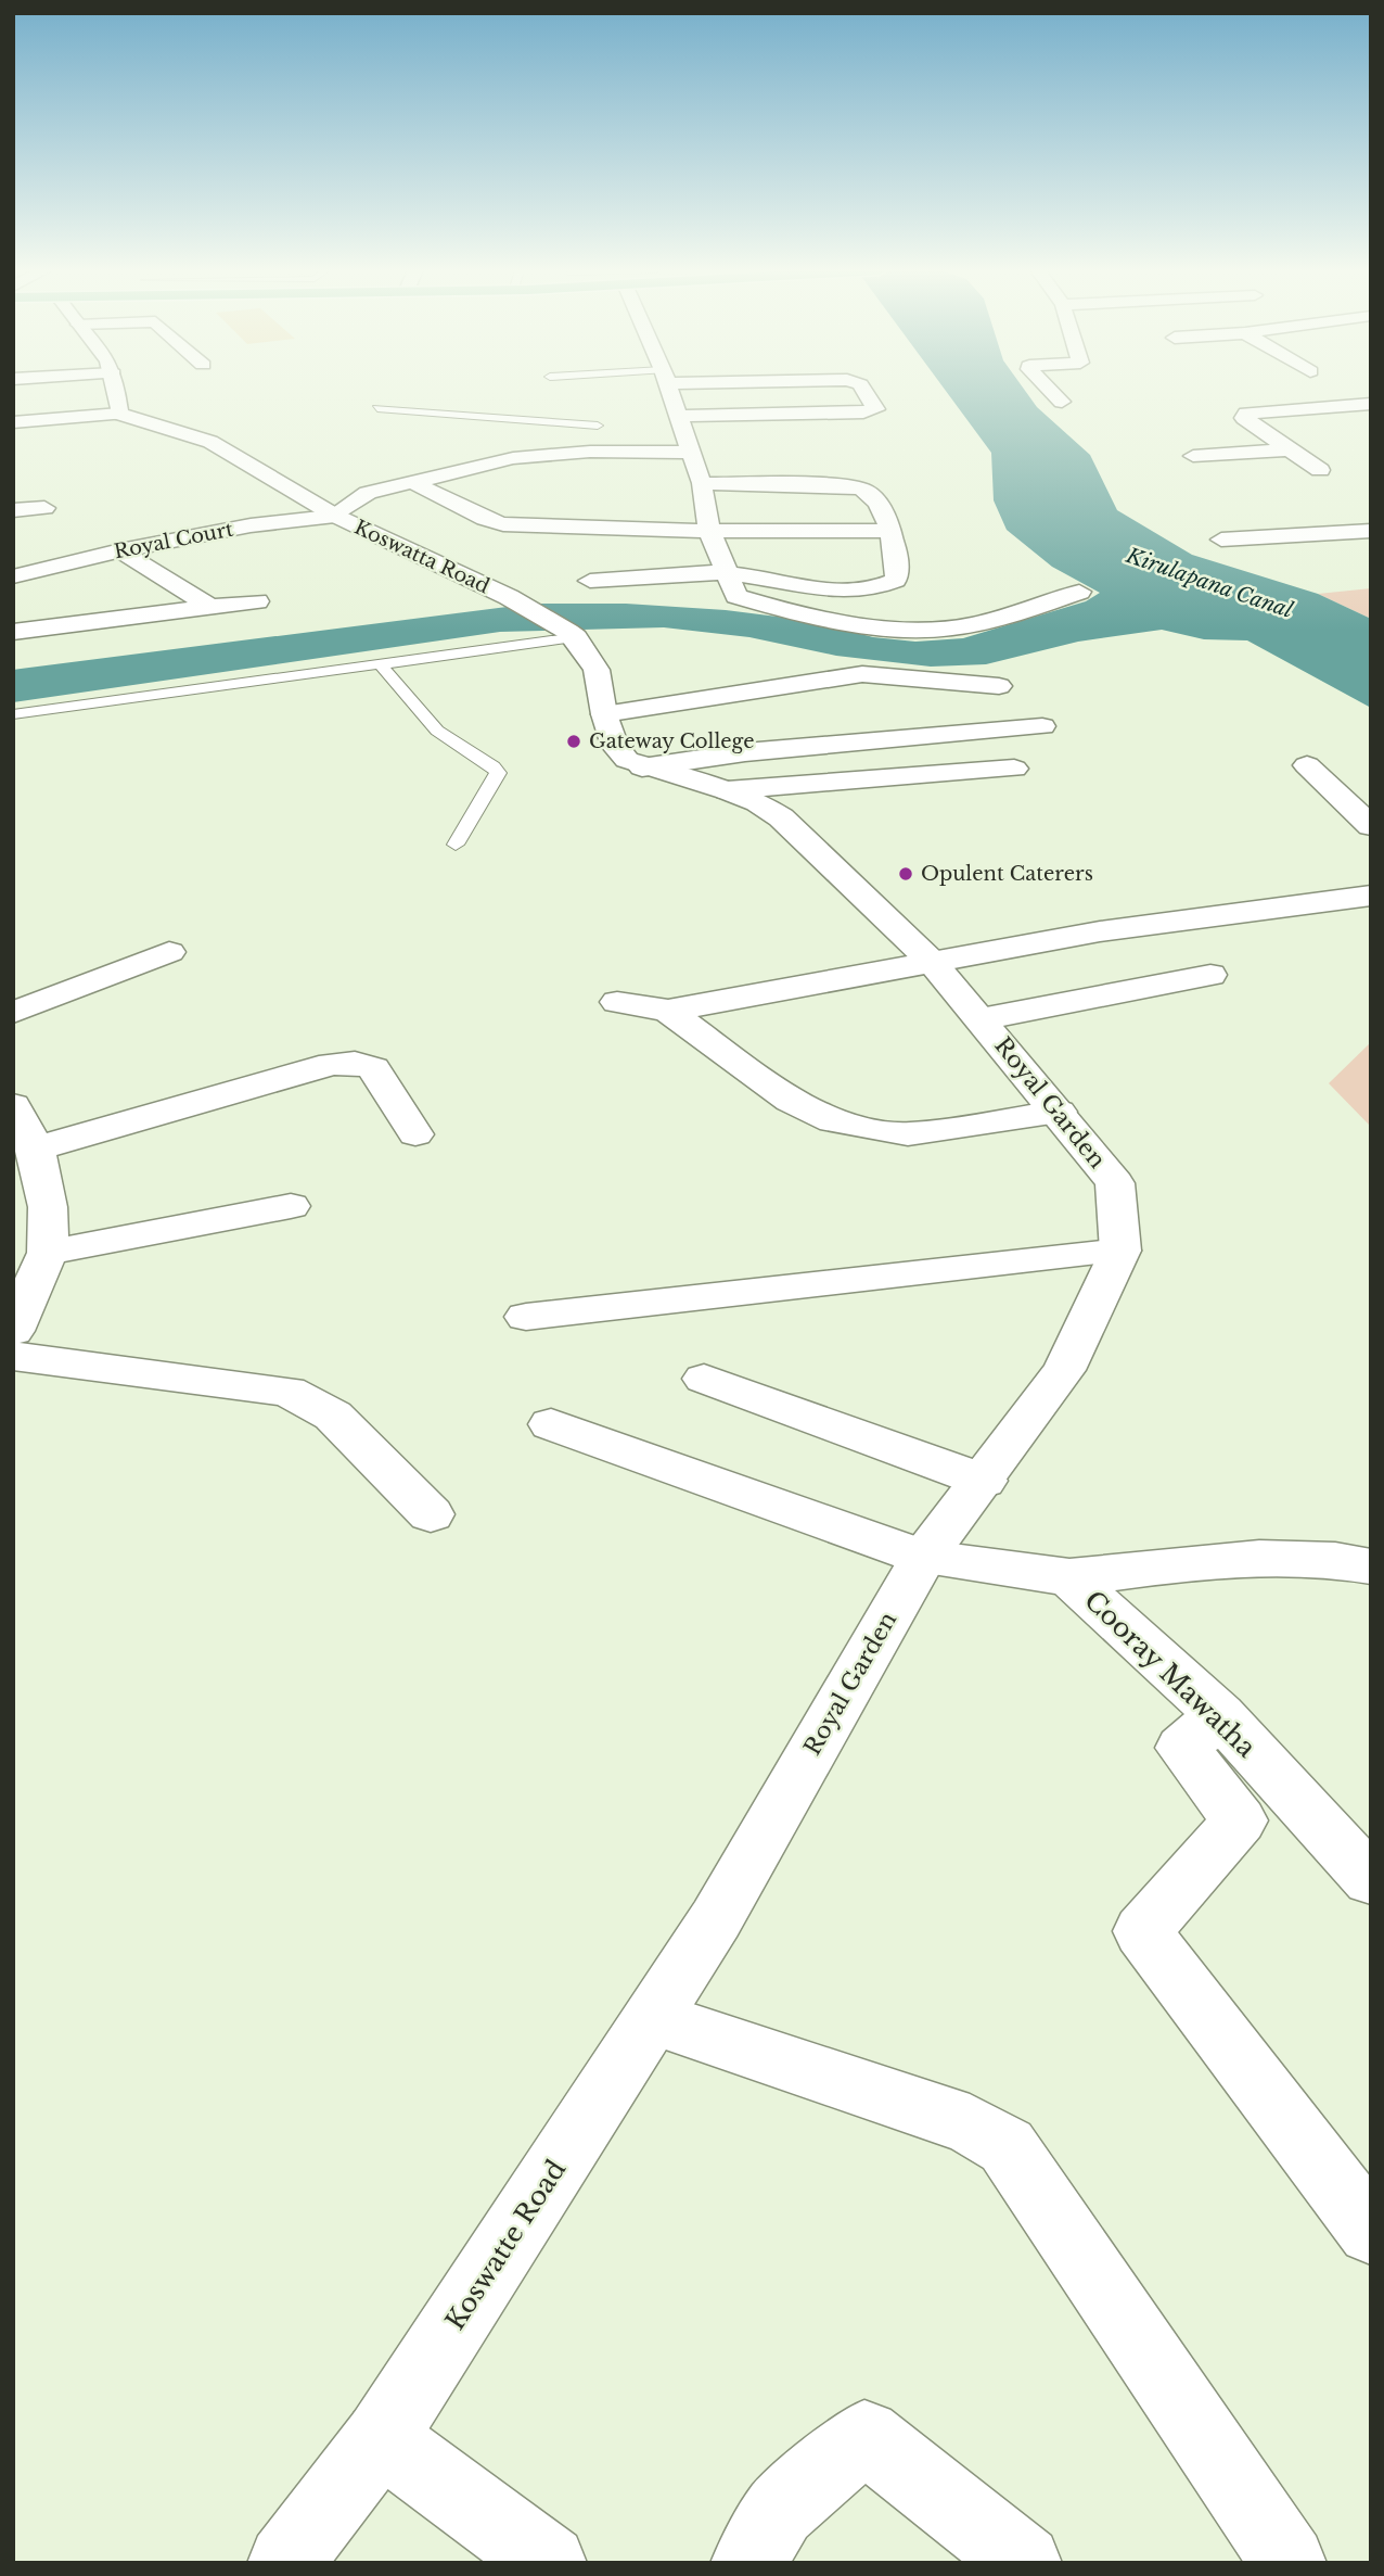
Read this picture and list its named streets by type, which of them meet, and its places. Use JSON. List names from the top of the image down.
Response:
{
  "streets": {
    "street": [
      "Royal Court",
      "Koswatta Road",
      "Royal Garden",
      "Cooray Mawatha",
      "Koswatte Road"
    ]
  },
  "crossings": [
    ["Royal Court", "Koswatta Road"],
    ["Koswatta Road", "Royal Garden"],
    ["Royal Garden", "Cooray Mawatha"],
    ["Royal Garden", "Koswatte Road"]
  ],
  "water": ["Kirulapana Canal"],
  "places": ["Gateway College", "Opulent Caterers"]
}
